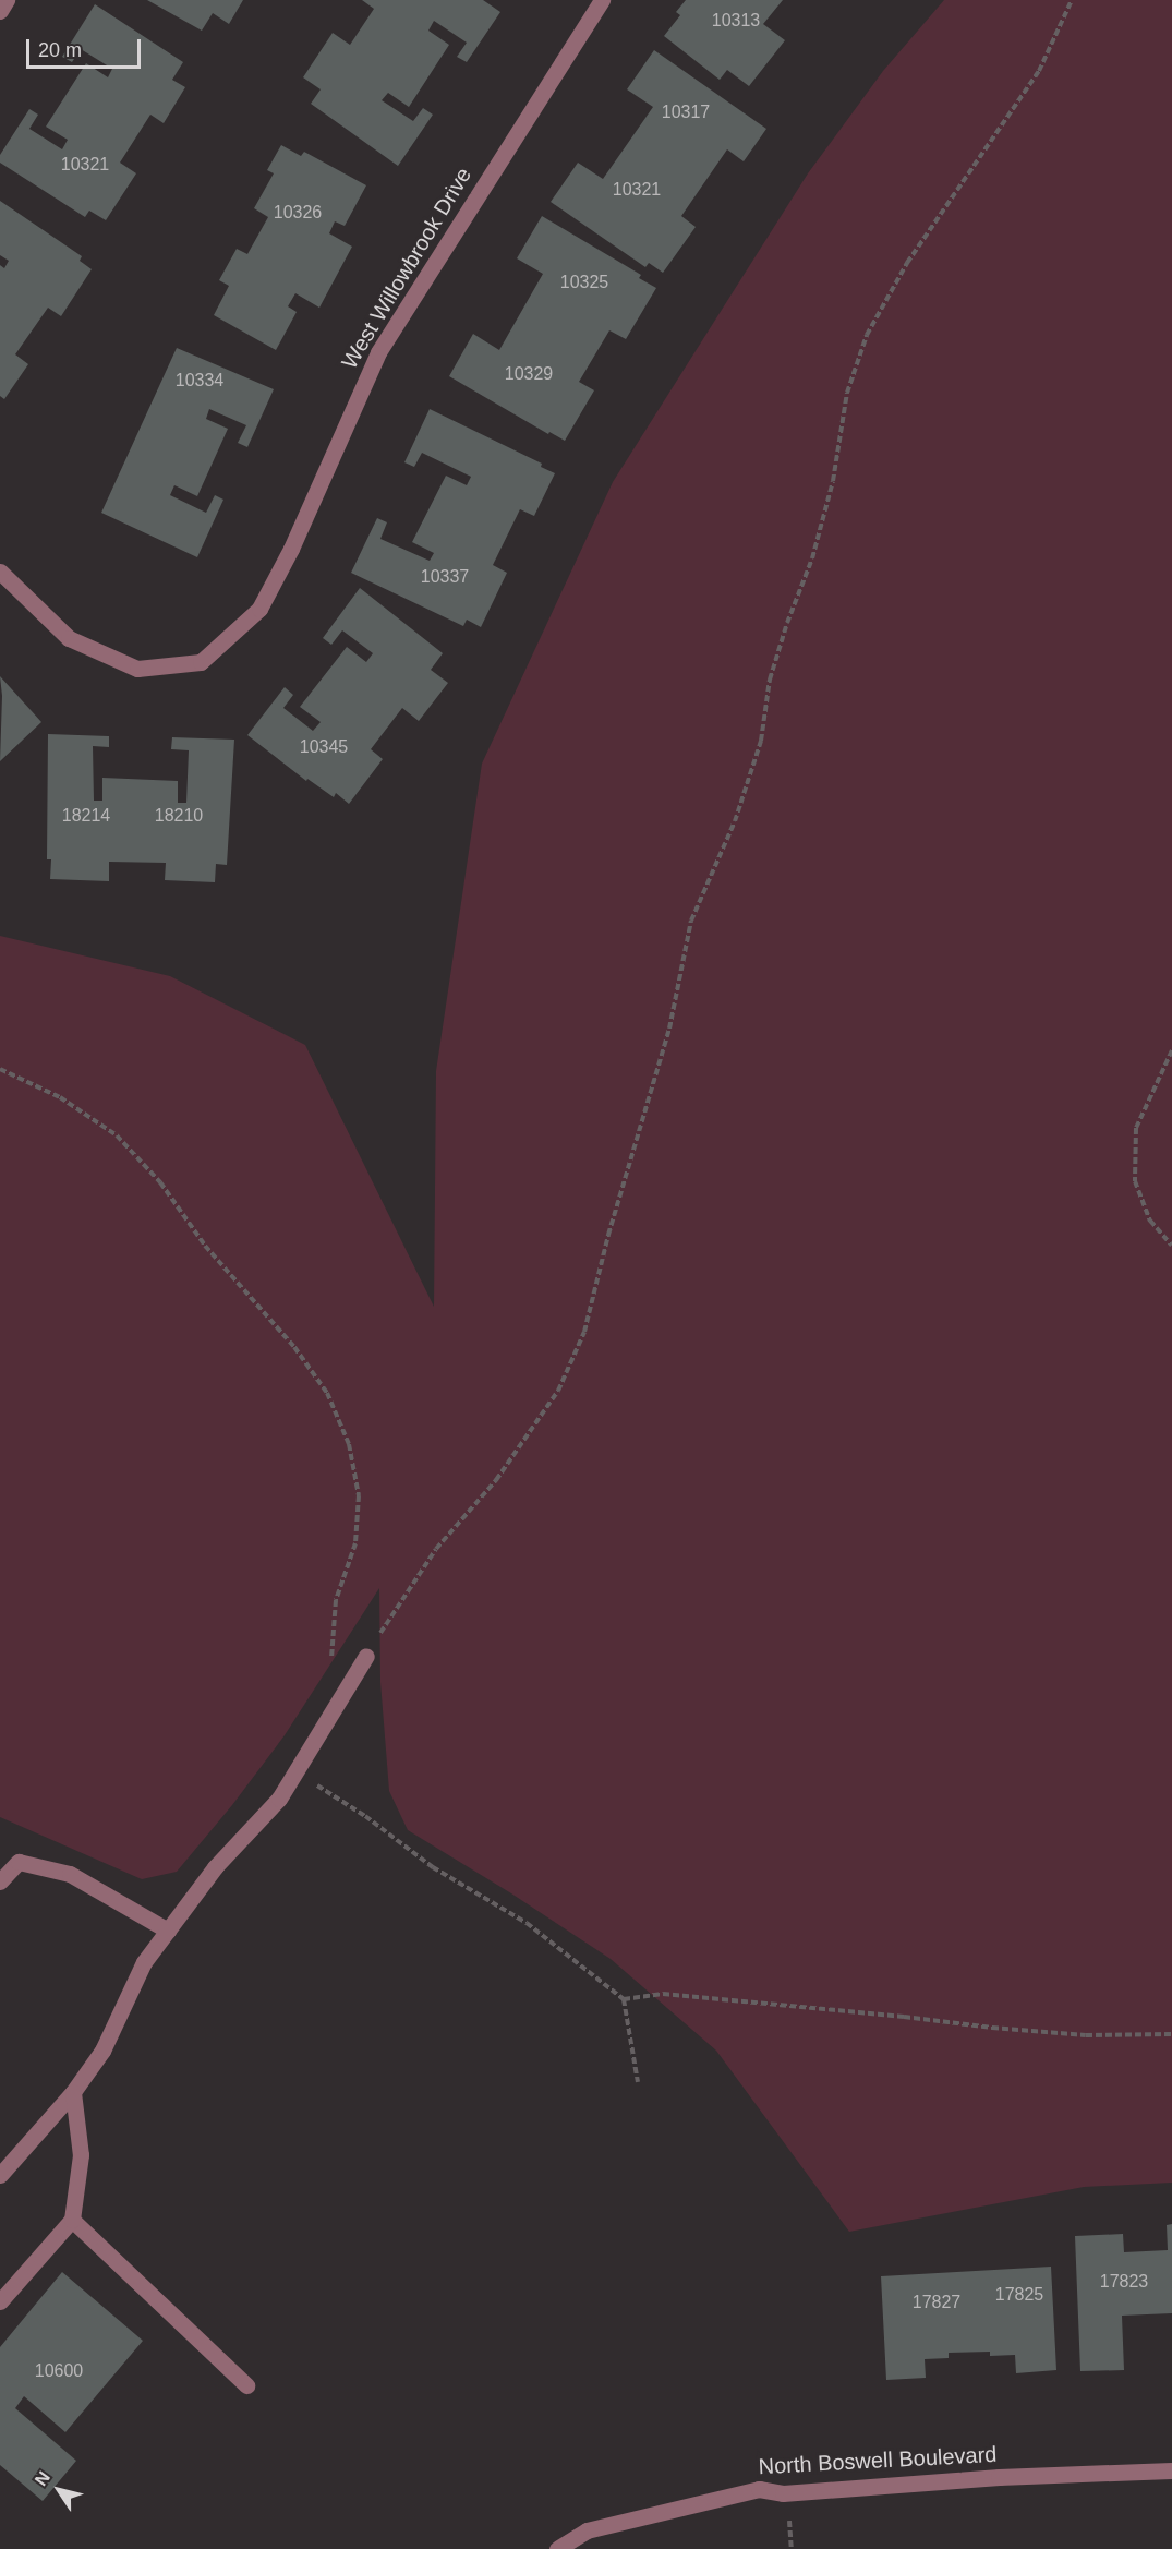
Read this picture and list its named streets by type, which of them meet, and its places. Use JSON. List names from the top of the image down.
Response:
{
  "streets": {
    "street": ["West Willowbrook Drive", "North Boswell Boulevard"]
  },
  "house_numbers": [
    "10313",
    "10317",
    "10321",
    "10321",
    "10326",
    "10325",
    "10329",
    "10334",
    "10337",
    "10345",
    "18214",
    "18210",
    "17823",
    "17825",
    "17827",
    "10600"
  ],
  "scale_bar": "20 m",
  "north": "top left"
}
